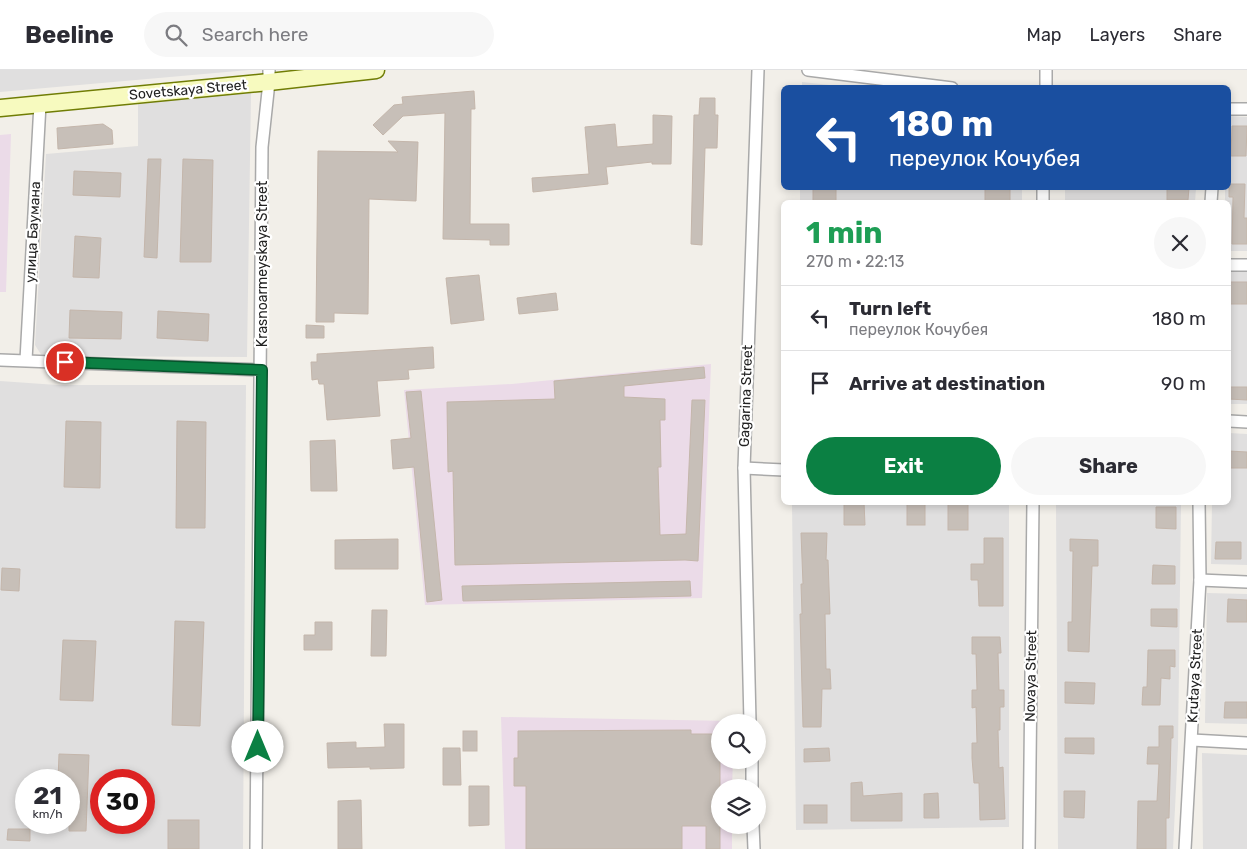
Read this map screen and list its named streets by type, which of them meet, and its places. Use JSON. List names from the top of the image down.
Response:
{
  "streets": {
    "street": [
      "Sovetskaya Street",
      "улица Баумана",
      "Krasnoarmeyskaya Street",
      "Gagarina Street",
      "Novaya Street",
      "Krutaya Street"
    ]
  },
  "crossings": [
    ["Sovetskaya Street", "улица Баумана"],
    ["Sovetskaya Street", "Krasnoarmeyskaya Street"]
  ],
  "page": {
    "header": "Beeline",
    "search": "Search here",
    "nav": ["Map", "Layers", "Share"],
    "turn": ["180 m", "переулок Кочубея"],
    "heading": ["1 min", "270 m · 22:13"],
    "list": [
      {
        "name": "Turn left",
        "note": "переулок Кочубея",
        "value": "180 m"
      },
      {
        "name": "Arrive at destination",
        "value": "90 m"
      }
    ],
    "buttons": ["Exit", "Share"],
    "speed": "21 km/h",
    "limit": "30"
  }
}
